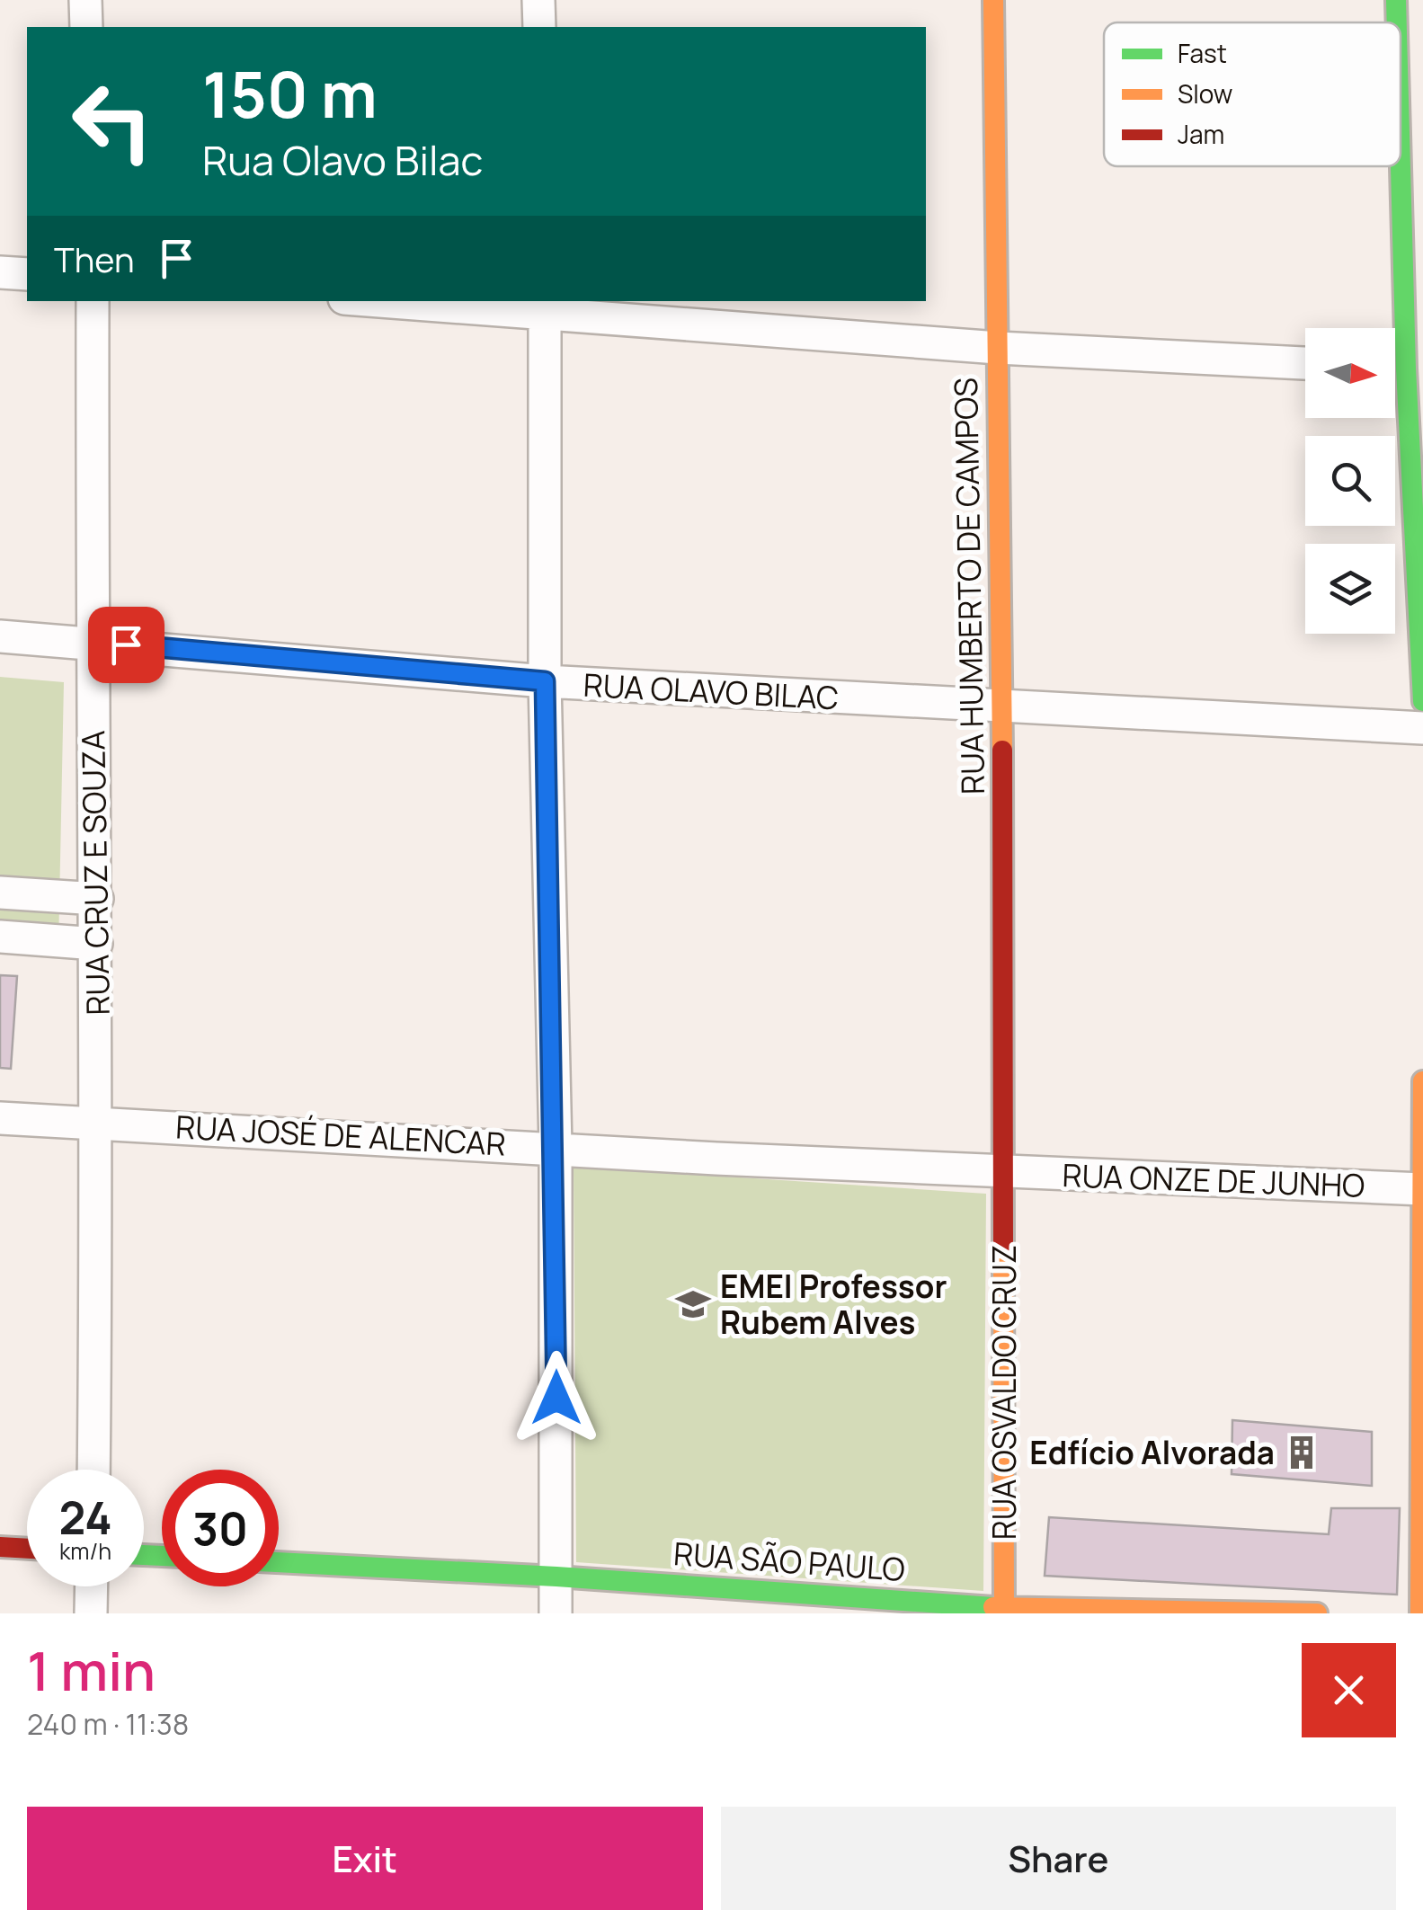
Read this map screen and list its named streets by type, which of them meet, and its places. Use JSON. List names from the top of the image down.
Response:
{
  "streets": {
    "main road": ["RUA HUMBERTO DE CAMPOS", "RUA OSVALDO CRUZ", "RUA SÃO PAULO"],
    "street": [
      "RUA OLAVO BILAC",
      "RUA CRUZ E SOUZA",
      "RUA JOSÉ DE ALENCAR",
      "RUA ONZE DE JUNHO"
    ]
  },
  "crossings": [
    ["RUA HUMBERTO DE CAMPOS", "RUA OLAVO BILAC"],
    ["RUA HUMBERTO DE CAMPOS", "RUA JOSÉ DE ALENCAR"],
    ["RUA HUMBERTO DE CAMPOS", "RUA ONZE DE JUNHO"],
    ["RUA HUMBERTO DE CAMPOS", "RUA OSVALDO CRUZ"],
    ["RUA OLAVO BILAC", "RUA CRUZ E SOUZA"],
    ["RUA CRUZ E SOUZA", "RUA JOSÉ DE ALENCAR"],
    ["RUA JOSÉ DE ALENCAR", "RUA ONZE DE JUNHO"],
    ["RUA JOSÉ DE ALENCAR", "RUA OSVALDO CRUZ"],
    ["RUA ONZE DE JUNHO", "RUA OSVALDO CRUZ"],
    ["RUA OSVALDO CRUZ", "RUA SÃO PAULO"]
  ],
  "places": {
    "school or university": ["EMEI Professor Rubem Alves"],
    "building": ["Edfício Alvorada"]
  },
  "legend": ["Fast", "Slow", "Jam"],
  "north": "right",
  "page": {
    "turn": ["150 m", "Rua Olavo Bilac"],
    "then": "Then",
    "speed": "24 km/h",
    "limit": "30",
    "heading": ["1 min", "240 m · 11:38"],
    "buttons": ["Exit", "Share"]
  }
}
